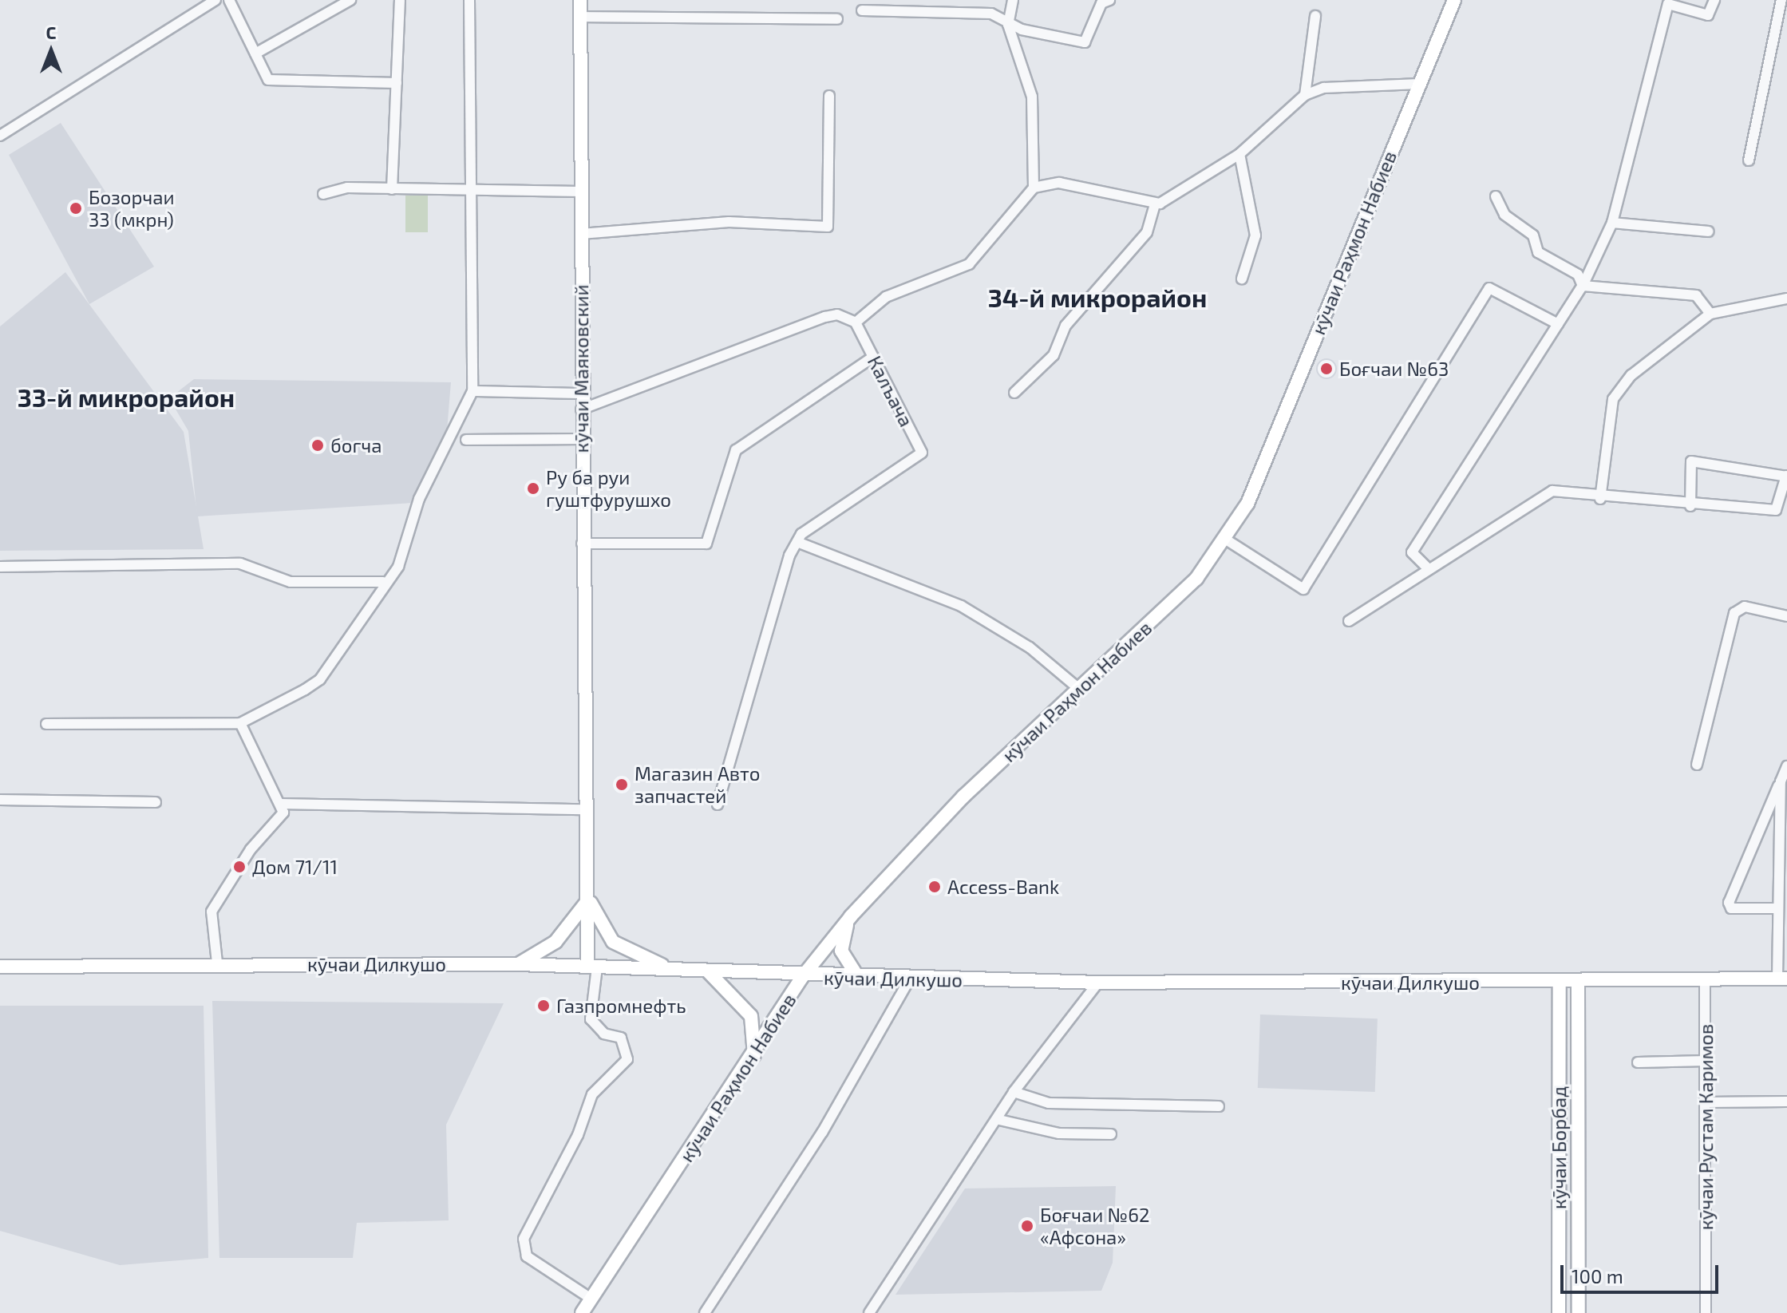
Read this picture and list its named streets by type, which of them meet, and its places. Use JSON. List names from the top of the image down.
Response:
{
  "streets": {
    "main road": [
      "кӯчаи Раҳмон Набиев",
      "кӯчаи Маяковский",
      "кӯчаи Дилкушо",
      "кӯчаи Борбад"
    ],
    "street": ["Калъача", "кӯчаи Рустам Каримов"]
  },
  "crossings": [
    ["кӯчаи Раҳмон Набиев", "кӯчаи Дилкушо"],
    ["кӯчаи Маяковский", "кӯчаи Дилкушо"],
    ["кӯчаи Дилкушо", "кӯчаи Рустам Каримов"],
    ["кӯчаи Дилкушо", "кӯчаи Борбад"]
  ],
  "districts": ["34-й микрорайон", "33-й микрорайон"],
  "places": [
    "Бозорчаи 33 (мкрн)",
    "Боғчаи №63",
    "богча",
    "Ру ба руи гуштфурушхо",
    "Магазин Авто запчастей",
    "Дом 71/11",
    "Access-Bank",
    "Газпромнефть",
    "Боғчаи №62 «Афсона»"
  ],
  "scale_bar": "100 m",
  "north": "top"
}
